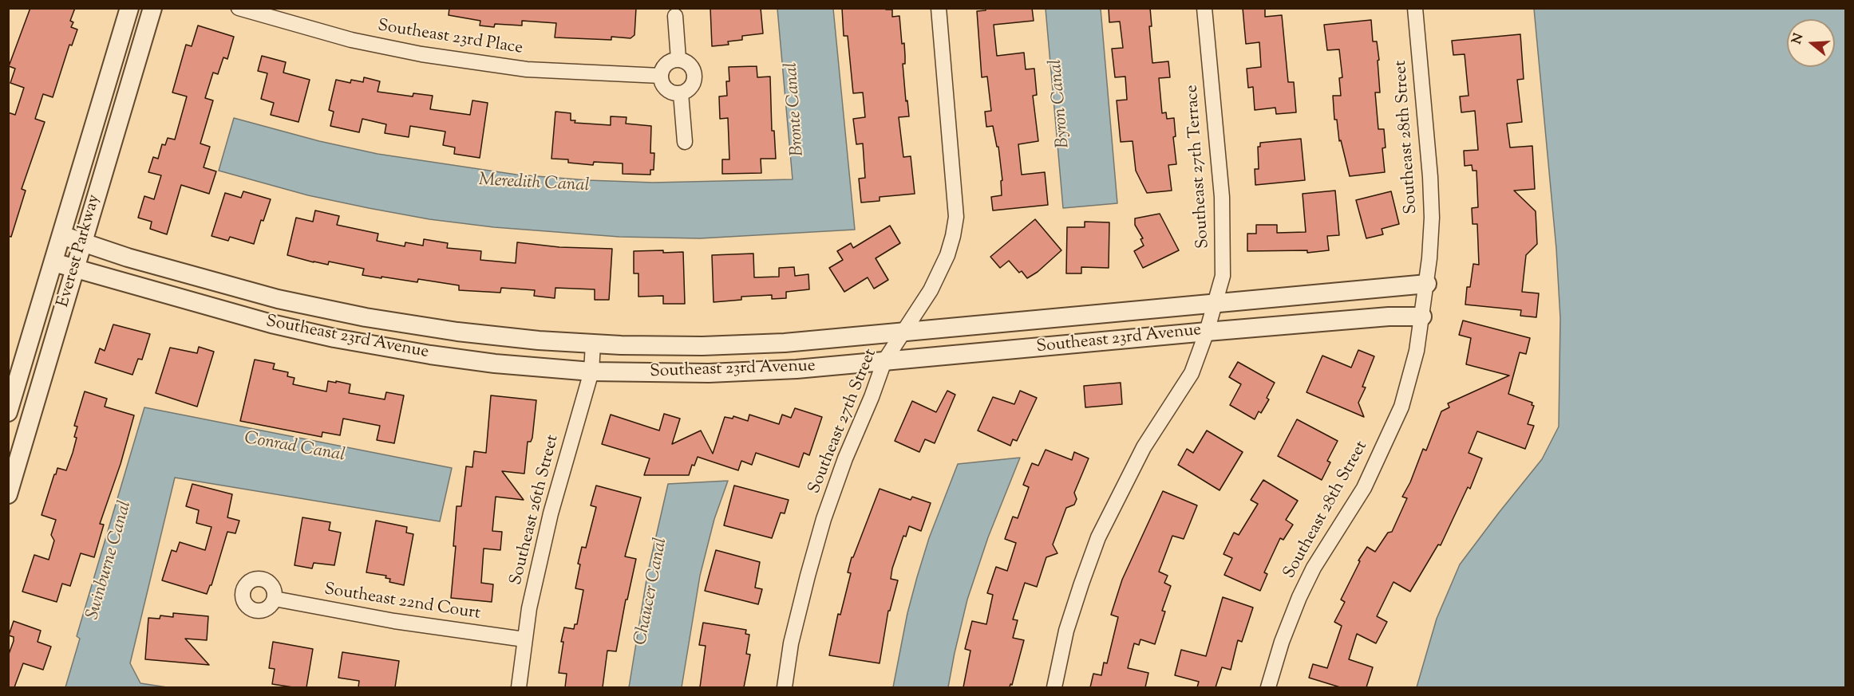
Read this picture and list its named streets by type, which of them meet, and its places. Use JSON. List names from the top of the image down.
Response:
{
  "streets": {
    "street": [
      "Southeast 23rd Place",
      "Southeast 28th Street",
      "Southeast 27th Terrace",
      "Everest Parkway",
      "Southeast 23rd Avenue",
      "Southeast 27th Street",
      "Southeast 26th Street",
      "Southeast 22nd Court"
    ]
  },
  "crossings": [
    ["Southeast 28th Street", "Southeast 23rd Avenue"],
    ["Southeast 27th Terrace", "Southeast 23rd Avenue"],
    ["Everest Parkway", "Southeast 23rd Avenue"],
    ["Southeast 23rd Avenue", "Southeast 27th Street"],
    ["Southeast 23rd Avenue", "Southeast 26th Street"],
    ["Southeast 26th Street", "Southeast 22nd Court"]
  ],
  "water": [
    "Byron Canal",
    "Bronte Canal",
    "Meredith Canal",
    "Conrad Canal",
    "Swinburne Canal",
    "Chaucer Canal"
  ],
  "north": "left"
}
